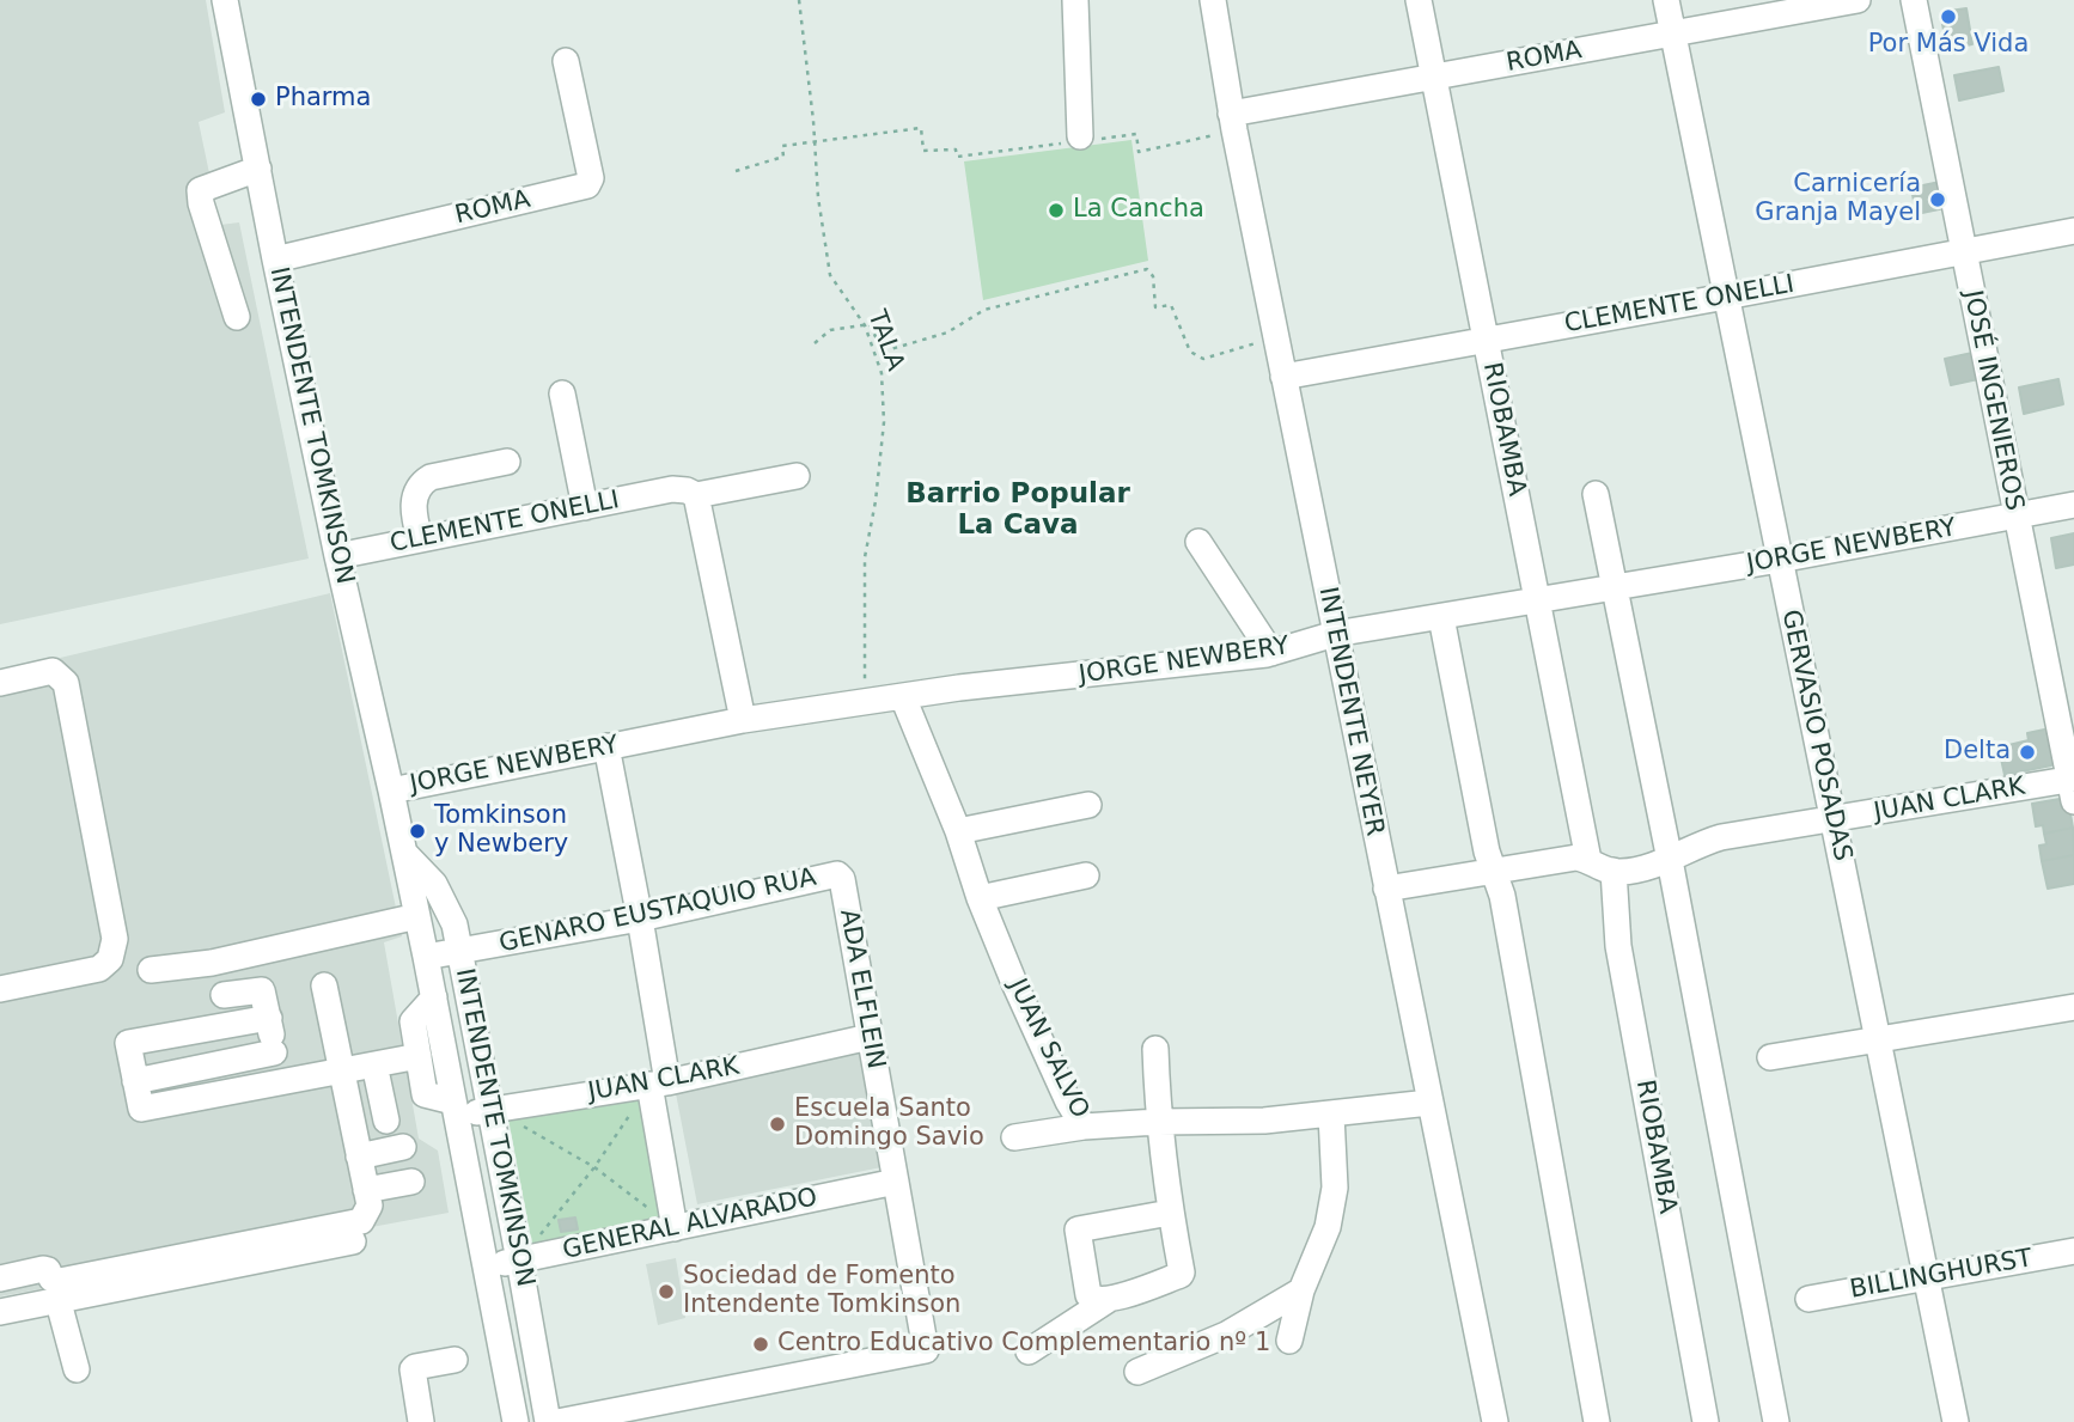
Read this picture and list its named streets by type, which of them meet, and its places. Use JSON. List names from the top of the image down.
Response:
{
  "streets": {
    "street": [
      "ROMA",
      "CLEMENTE ONELLI",
      "JOSÉ INGENIEROS",
      "INTENDENTE TOMKINSON",
      "RIOBAMBA",
      "JORGE NEWBERY",
      "INTENDENTE NEYER",
      "GERVASIO POSADAS",
      "JUAN CLARK",
      "GENARO EUSTAQUIO RUA",
      "ADA ELFLEIN",
      "JUAN SALVO",
      "GENERAL ALVARADO",
      "BILLINGHURST"
    ],
    "path": ["TALA"]
  },
  "crossings": [
    ["ROMA", "INTENDENTE TOMKINSON"],
    ["ROMA", "RIOBAMBA"],
    ["ROMA", "INTENDENTE NEYER"],
    ["ROMA", "GERVASIO POSADAS"],
    ["CLEMENTE ONELLI", "JOSÉ INGENIEROS"],
    ["CLEMENTE ONELLI", "INTENDENTE TOMKINSON"],
    ["CLEMENTE ONELLI", "RIOBAMBA"],
    ["CLEMENTE ONELLI", "INTENDENTE NEYER"],
    ["CLEMENTE ONELLI", "GERVASIO POSADAS"],
    ["TALA", "JORGE NEWBERY"],
    ["JOSÉ INGENIEROS", "JORGE NEWBERY"],
    ["JOSÉ INGENIEROS", "JUAN CLARK"],
    ["INTENDENTE TOMKINSON", "JORGE NEWBERY"],
    ["INTENDENTE TOMKINSON", "JUAN CLARK"],
    ["INTENDENTE TOMKINSON", "GENARO EUSTAQUIO RUA"],
    ["INTENDENTE TOMKINSON", "GENERAL ALVARADO"],
    ["RIOBAMBA", "JORGE NEWBERY"],
    ["RIOBAMBA", "JUAN CLARK"],
    ["JORGE NEWBERY", "INTENDENTE NEYER"],
    ["JORGE NEWBERY", "GERVASIO POSADAS"],
    ["JORGE NEWBERY", "JUAN SALVO"],
    ["INTENDENTE NEYER", "JUAN SALVO"],
    ["GERVASIO POSADAS", "JUAN CLARK"],
    ["GERVASIO POSADAS", "BILLINGHURST"],
    ["JUAN CLARK", "ADA ELFLEIN"],
    ["GENARO EUSTAQUIO RUA", "ADA ELFLEIN"],
    ["ADA ELFLEIN", "GENERAL ALVARADO"]
  ],
  "districts": ["Barrio Popular La Cava"],
  "places": [
    "Por Más Vida",
    "Pharma",
    "Carnicería Granja Mayel",
    "La Cancha",
    "Delta",
    "Tomkinson y Newbery",
    "Escuela Santo Domingo Savio",
    "Sociedad de Fomento Intendente Tomkinson",
    "Centro Educativo Complementario nº 1"
  ]
}
